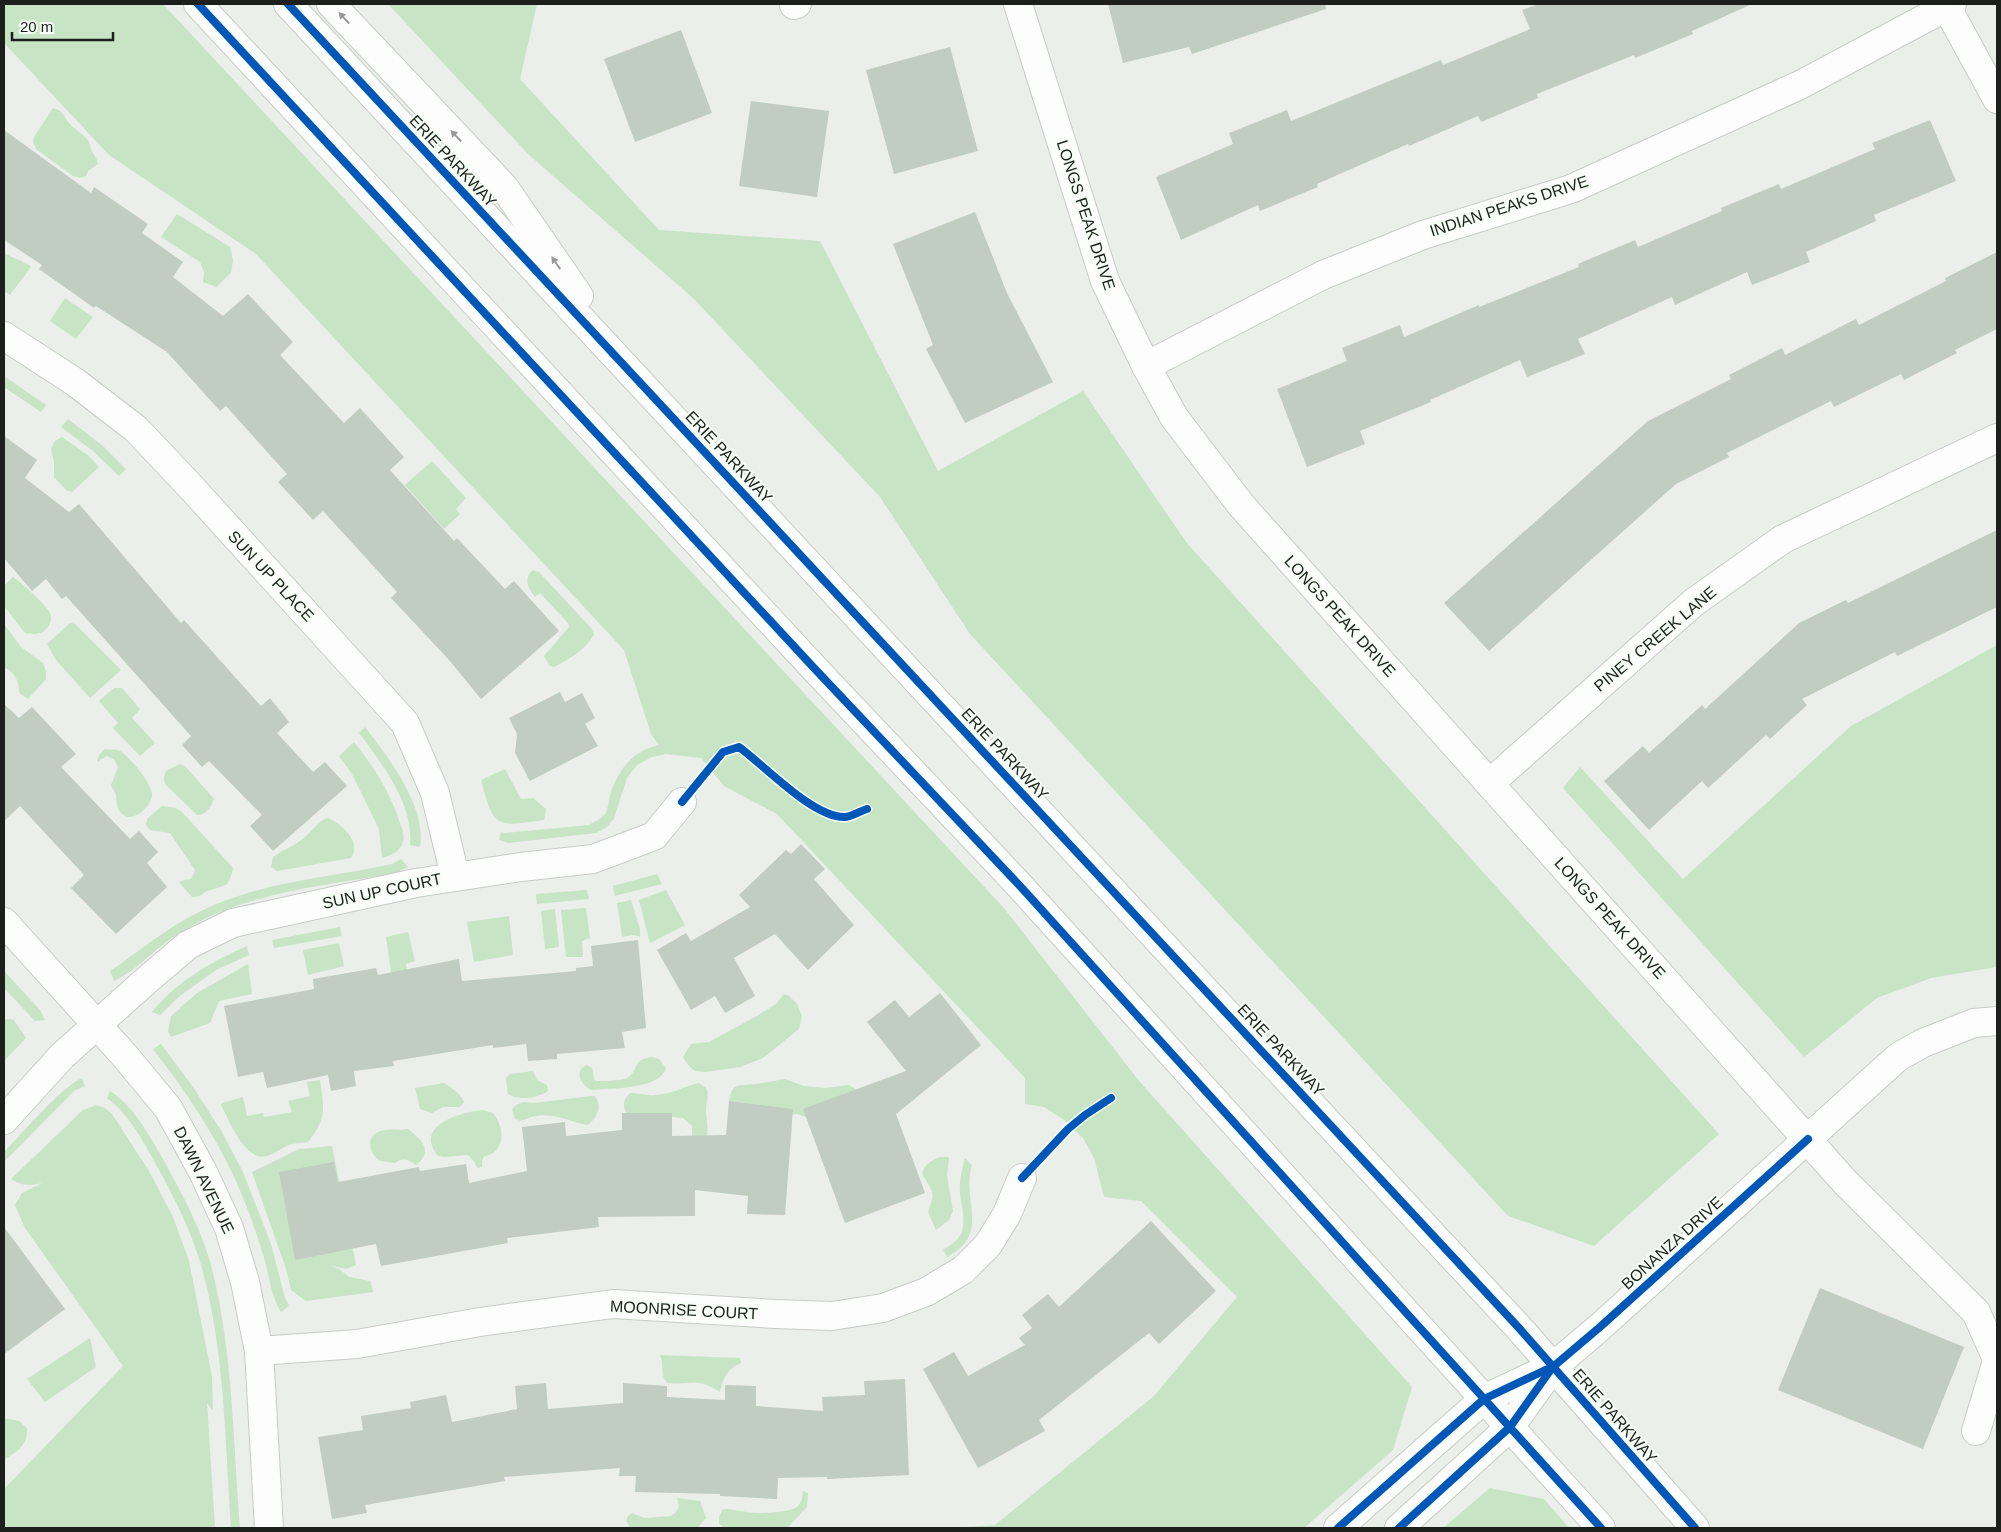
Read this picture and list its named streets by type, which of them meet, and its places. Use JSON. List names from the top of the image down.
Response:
{
  "streets": {
    "street": [
      "ERIE PARKWAY",
      "INDIAN PEAKS DRIVE",
      "LONGS PEAK DRIVE",
      "SUN UP PLACE",
      "PINEY CREEK LANE",
      "SUN UP COURT",
      "DAWN AVENUE",
      "BONANZA DRIVE",
      "MOONRISE COURT"
    ]
  },
  "crossings": [
    ["ERIE PARKWAY", "BONANZA DRIVE"],
    ["INDIAN PEAKS DRIVE", "LONGS PEAK DRIVE"],
    ["LONGS PEAK DRIVE", "PINEY CREEK LANE"],
    ["LONGS PEAK DRIVE", "BONANZA DRIVE"],
    ["SUN UP PLACE", "SUN UP COURT"],
    ["SUN UP COURT", "DAWN AVENUE"],
    ["DAWN AVENUE", "MOONRISE COURT"]
  ],
  "scale_bar": "20 m"
}
